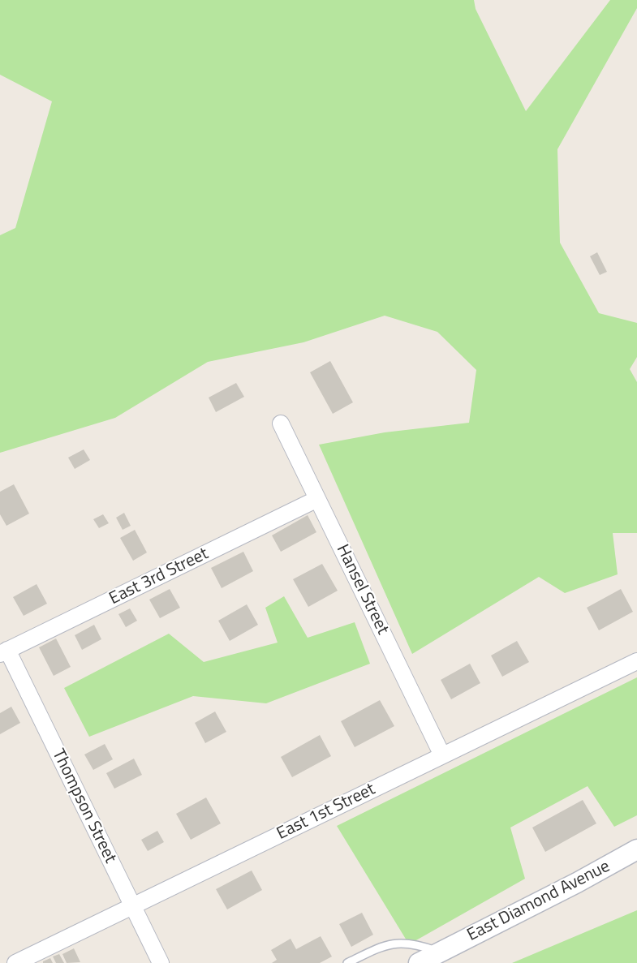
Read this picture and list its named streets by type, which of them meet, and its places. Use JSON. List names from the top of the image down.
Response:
{
  "streets": {
    "street": [
      "East 3rd Street",
      "Hansel Street",
      "Thompson Street",
      "East 1st Street",
      "East Diamond Avenue"
    ]
  },
  "crossings": [
    ["East 3rd Street", "Hansel Street"],
    ["East 3rd Street", "Thompson Street"],
    ["Hansel Street", "East 1st Street"],
    ["Thompson Street", "East 1st Street"]
  ]
}
